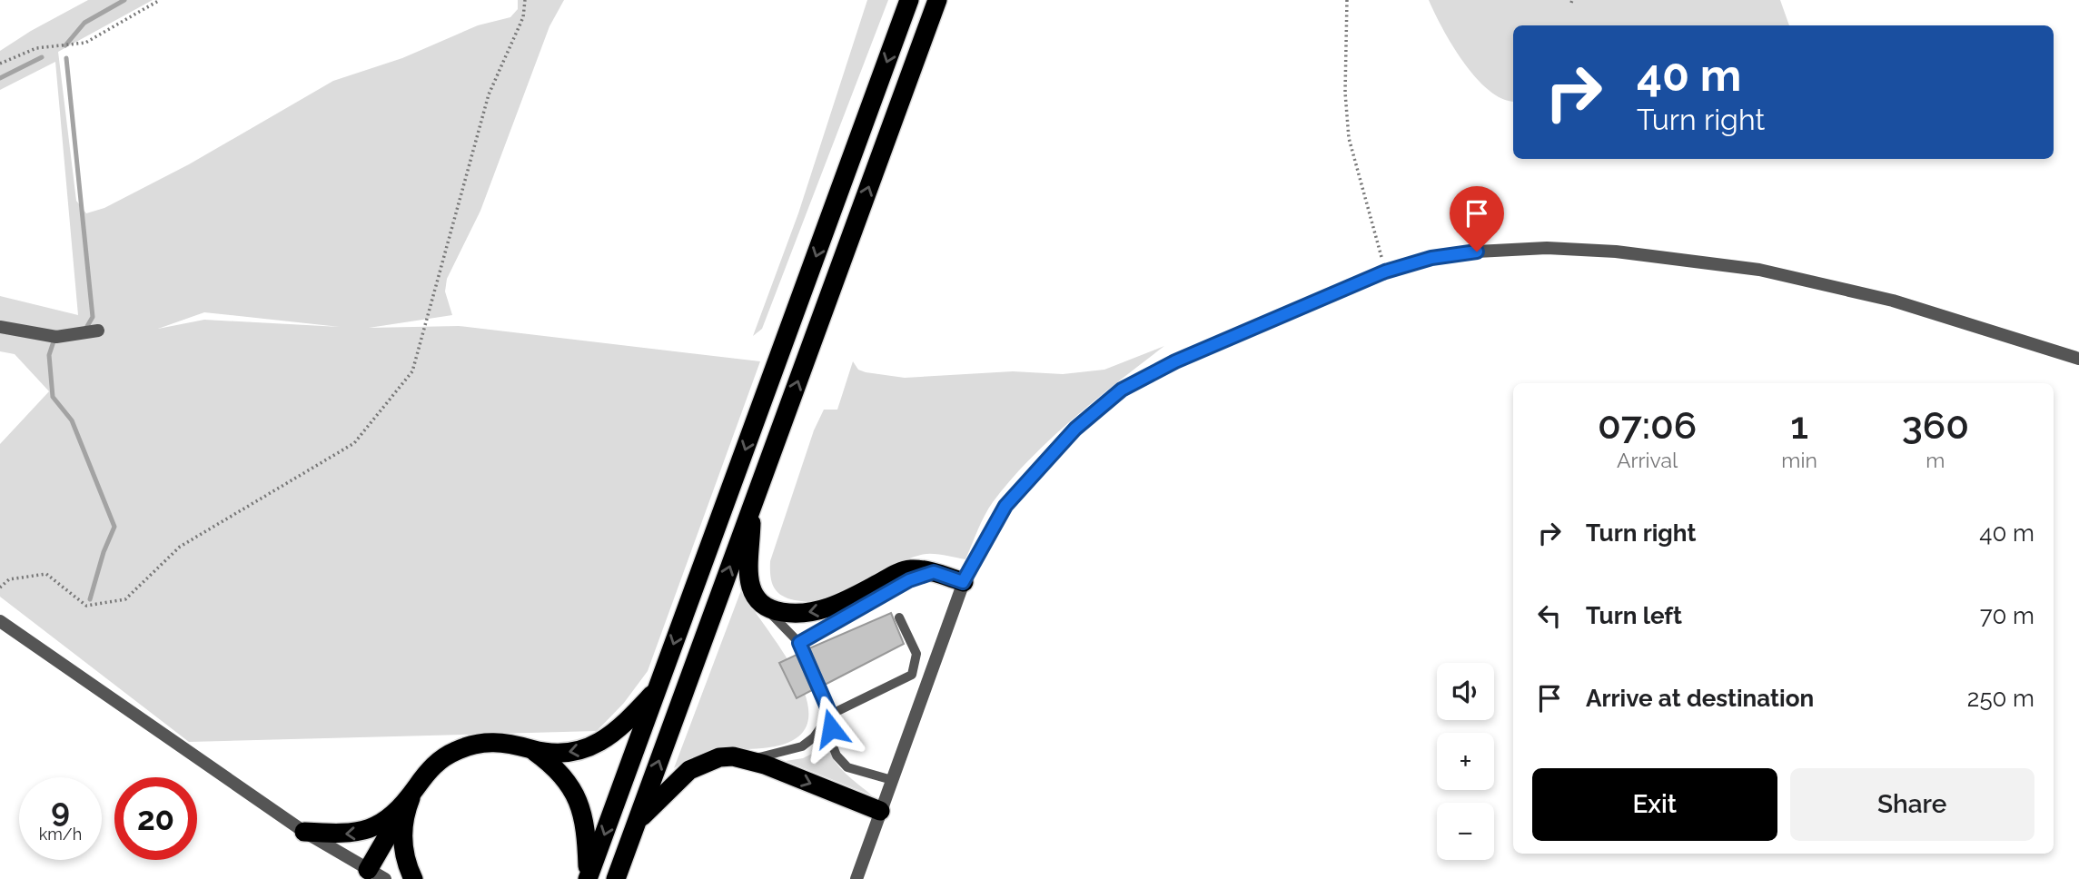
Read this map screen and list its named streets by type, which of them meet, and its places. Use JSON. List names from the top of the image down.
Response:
{
  "page": {
    "turn": ["40 m", "Turn right"],
    "eta": [
      "07:06",
      "Arrival",
      "1",
      "min",
      "360",
      "m"
    ],
    "list": [
      {
        "name": "Turn right",
        "value": "40 m"
      },
      {
        "name": "Turn left",
        "value": "70 m"
      },
      {
        "name": "Arrive at destination",
        "value": "250 m"
      }
    ],
    "map_buttons": ["+", "−"],
    "buttons": ["Exit", "Share"],
    "speed": "9 km/h",
    "limit": "20"
  }
}
